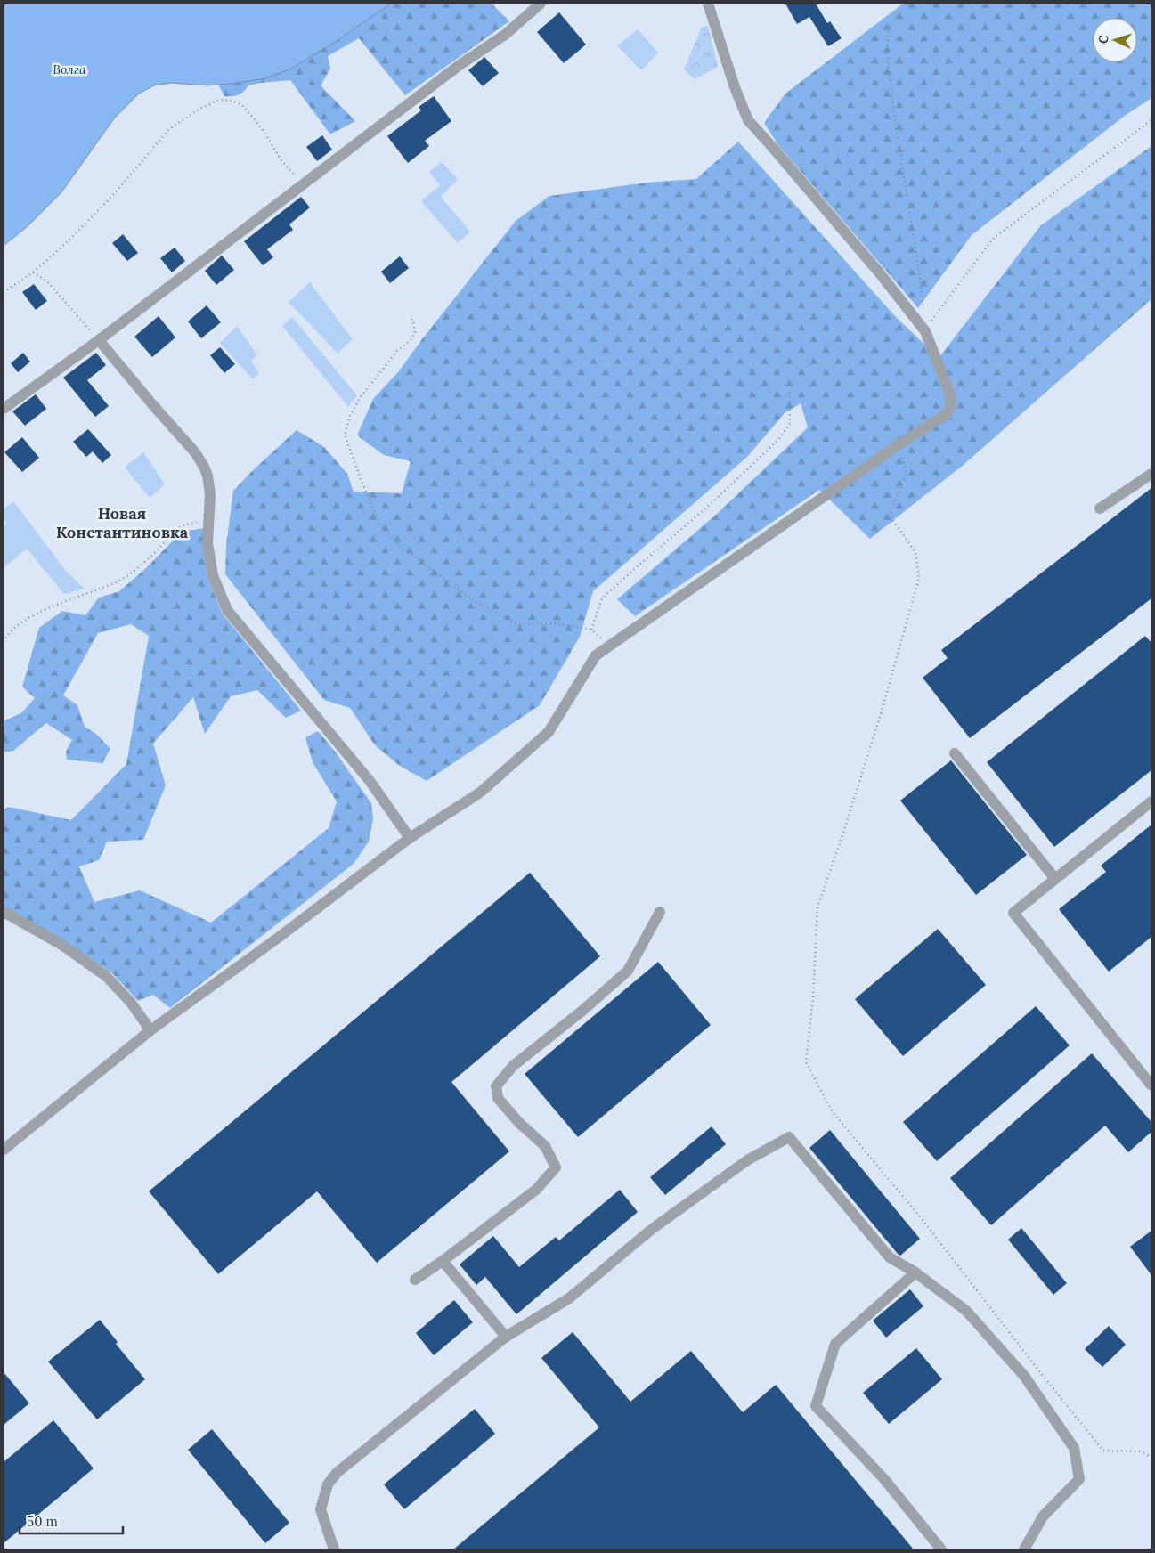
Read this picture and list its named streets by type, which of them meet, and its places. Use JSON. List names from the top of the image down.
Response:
{
  "districts": ["Новая Константиновка"],
  "water": ["Волга"],
  "scale_bar": "50 m",
  "north": "left"
}
